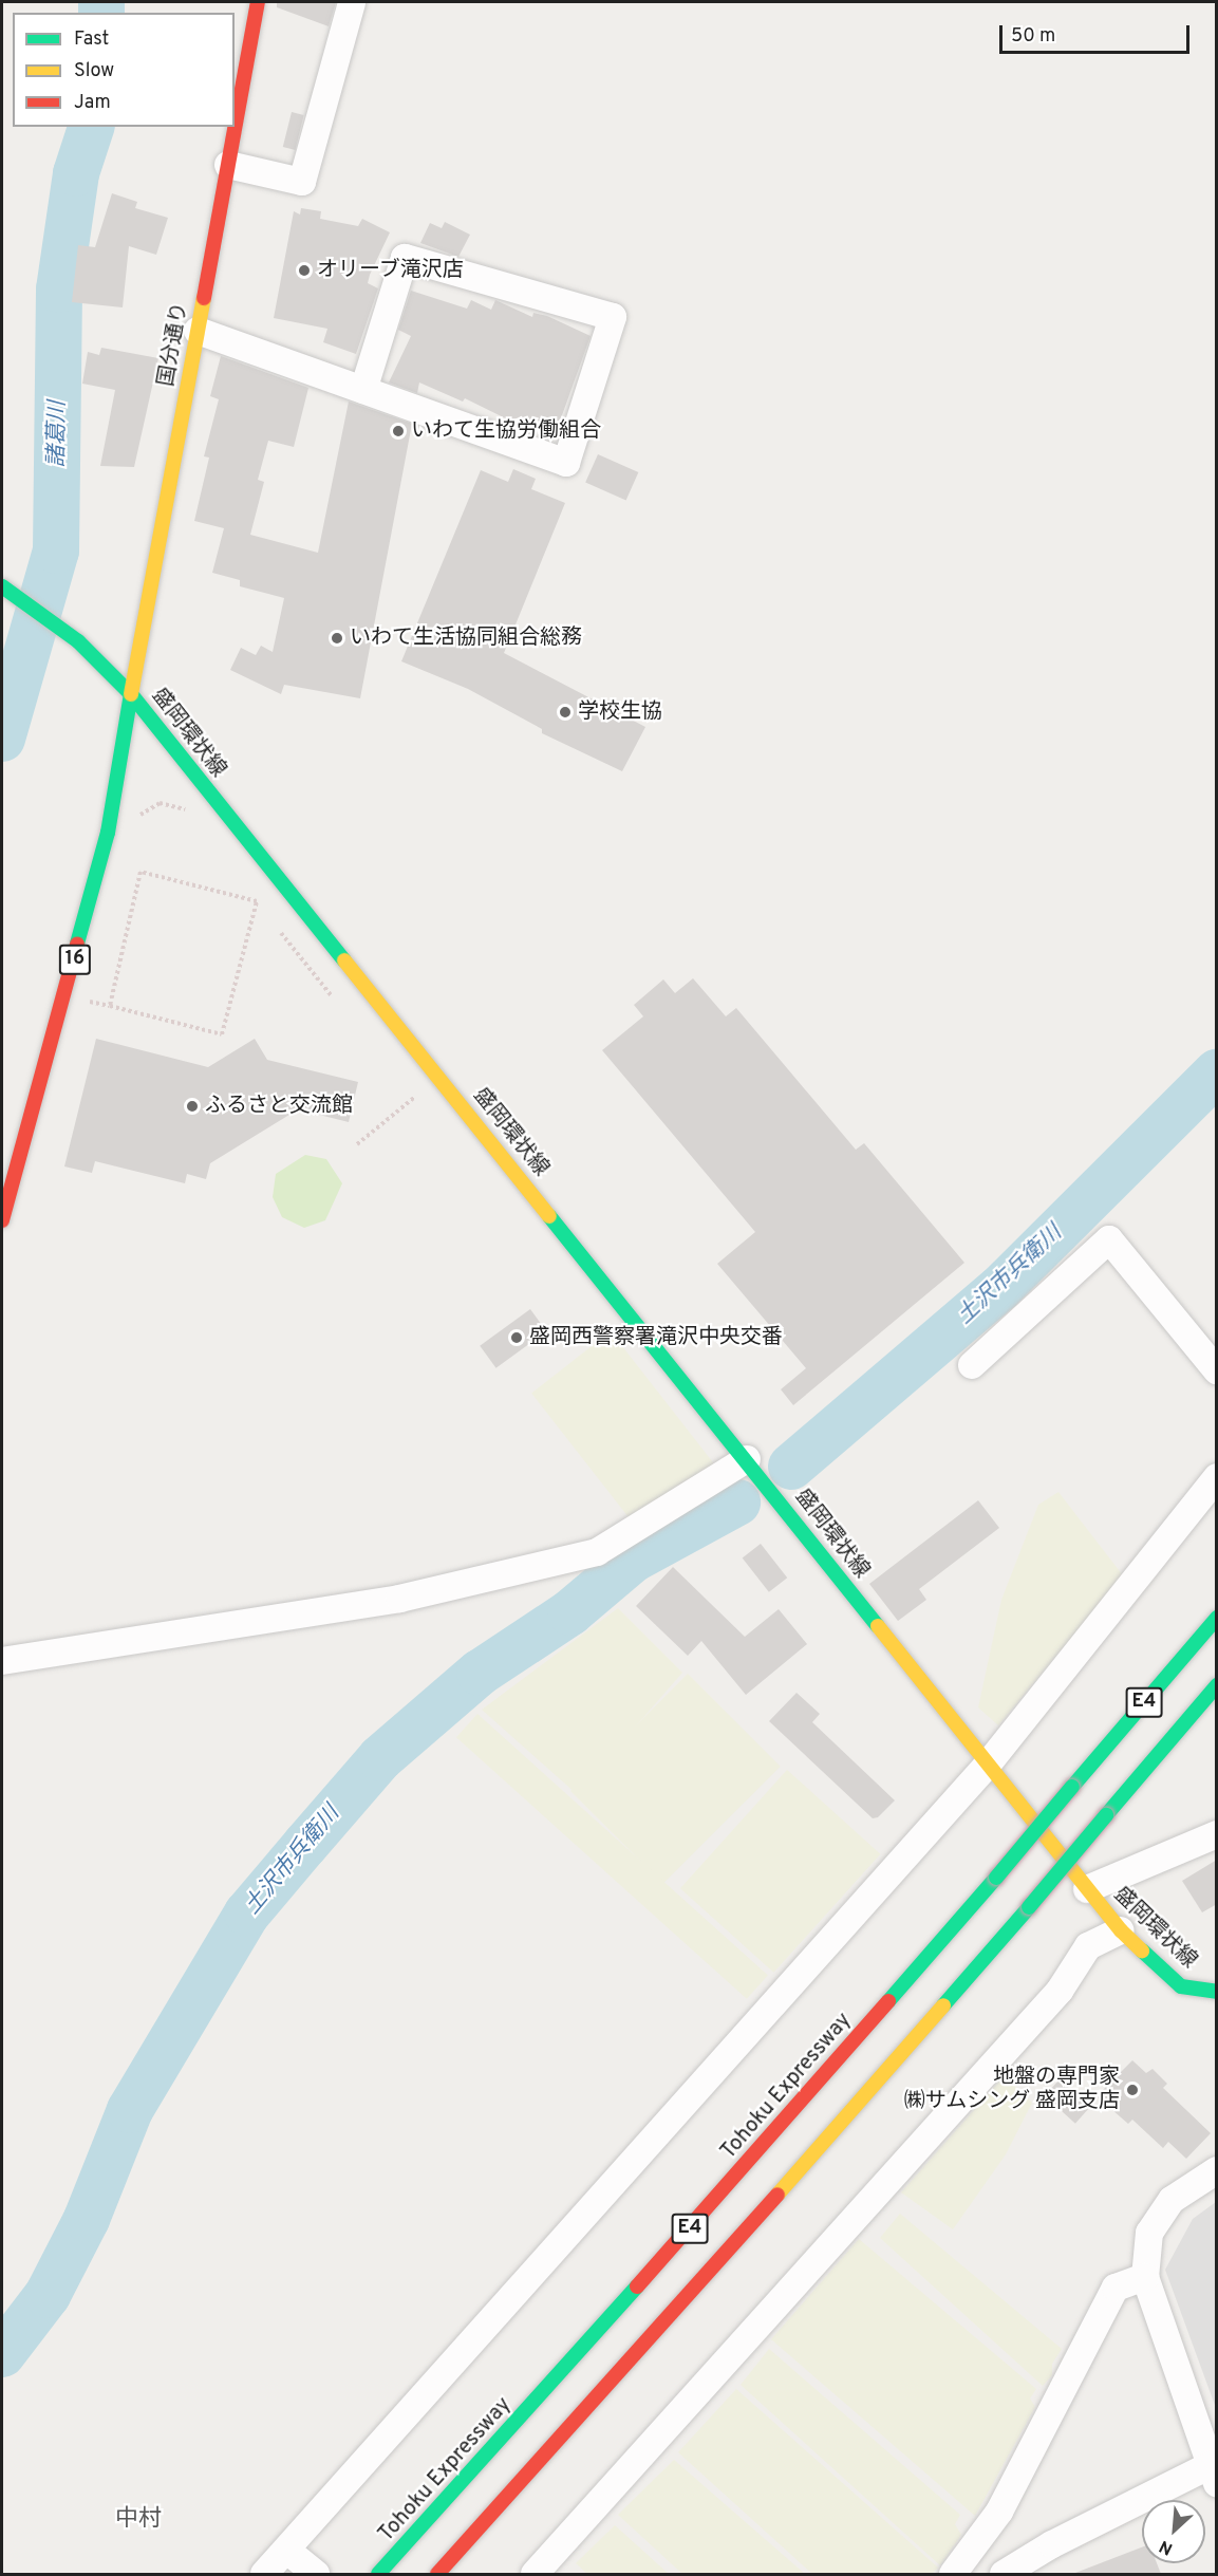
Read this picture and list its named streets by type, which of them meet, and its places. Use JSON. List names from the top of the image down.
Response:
{
  "streets": {
    "main road": [
      "国分通り",
      "盛岡環状線",
      "16",
      "E4",
      "Tohoku Expressway"
    ]
  },
  "crossings": [
    ["国分通り", "盛岡環状線"]
  ],
  "districts": ["中村"],
  "water": ["諸葛川", "土沢市兵衛川"],
  "places": [
    "オリーブ滝沢店",
    "いわて生協労働組合",
    "いわて生活協同組合総務",
    "学校生協",
    "ふるさと交流館",
    "盛岡西警察署滝沢中央交番",
    "地盤の専門家 ㈱サムシング 盛岡支店"
  ],
  "legend": ["Fast", "Slow", "Jam"],
  "scale_bar": "50 m",
  "north": "bottom left"
}
